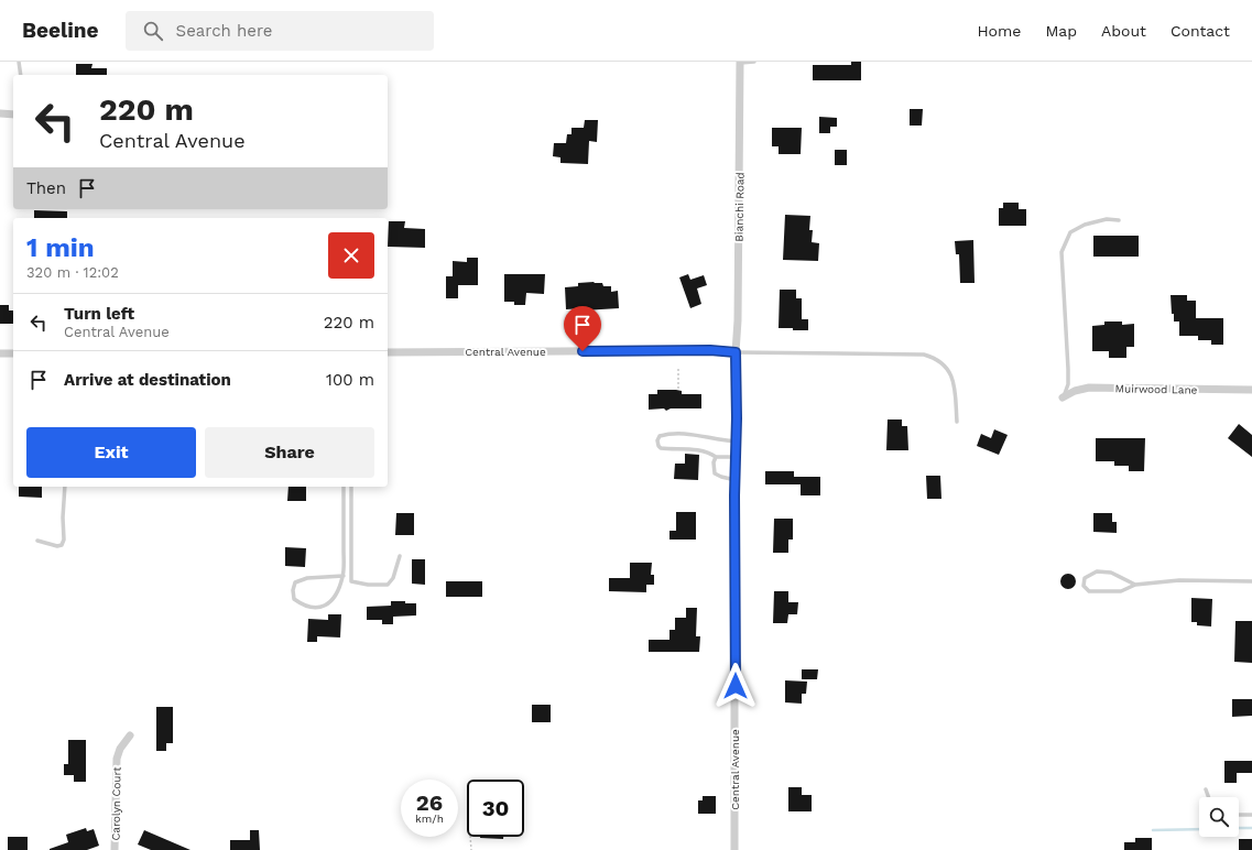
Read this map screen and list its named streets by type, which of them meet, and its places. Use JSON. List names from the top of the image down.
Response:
{
  "streets": {
    "street": [
      "Bianchi Road",
      "Central Avenue",
      "Muirwood Lane",
      "Carolyn Court"
    ]
  },
  "crossings": [
    ["Bianchi Road", "Central Avenue"]
  ],
  "page": {
    "header": "Beeline",
    "search": "Search here",
    "nav": [
      "Home",
      "Map",
      "About",
      "Contact"
    ],
    "turn": ["220 m", "Central Avenue"],
    "then": "Then",
    "heading": ["1 min", "320 m · 12:02"],
    "list": [
      {
        "name": "Turn left",
        "note": "Central Avenue",
        "value": "220 m"
      },
      {
        "name": "Arrive at destination",
        "value": "100 m"
      }
    ],
    "buttons": ["Exit", "Share"],
    "speed": "26 km/h",
    "limit": "30"
  }
}
